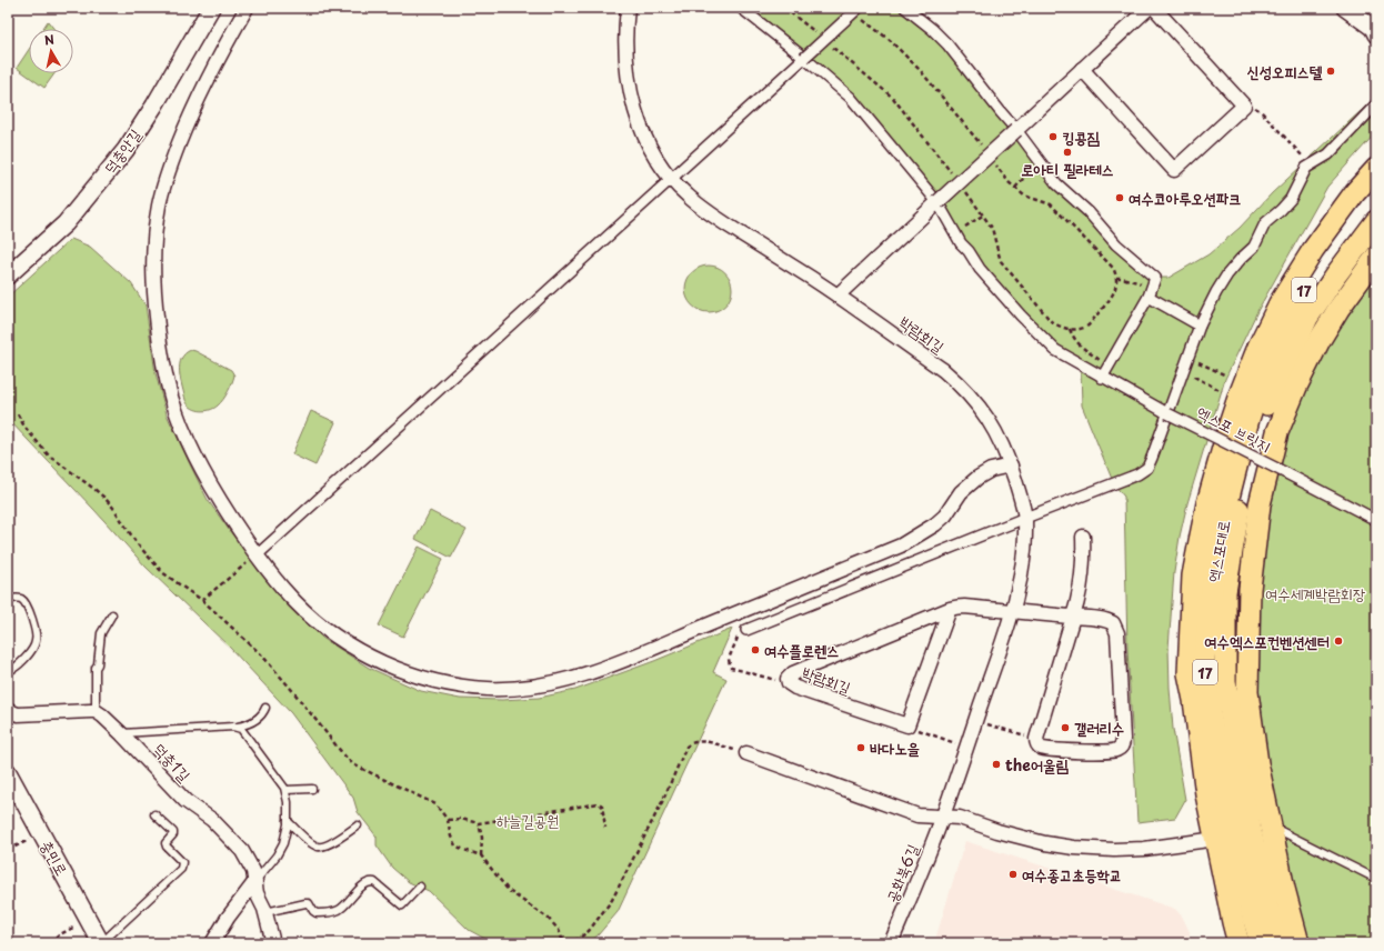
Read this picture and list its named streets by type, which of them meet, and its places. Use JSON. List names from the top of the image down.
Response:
{
  "streets": {
    "main road": ["17", "엑스포대로"],
    "street": [
      "덕충안길",
      "박람회길",
      "엑스포 브릿지",
      "덕충1길",
      "충민로",
      "공화북6길"
    ]
  },
  "crossings": [
    ["박람회길", "공화북6길"]
  ],
  "parks": ["여수세계박람회장", "하늘길공원"],
  "places": [
    "신성오피스텔",
    "킹콩짐",
    "로아티 필라테스",
    "여수코아루오션파크",
    "여수엑스포컨벤션센터",
    "여수플로렌스",
    "갤러리수",
    "바다노을",
    "the어울림",
    "여수종고초등학교"
  ],
  "north": "top"
}
